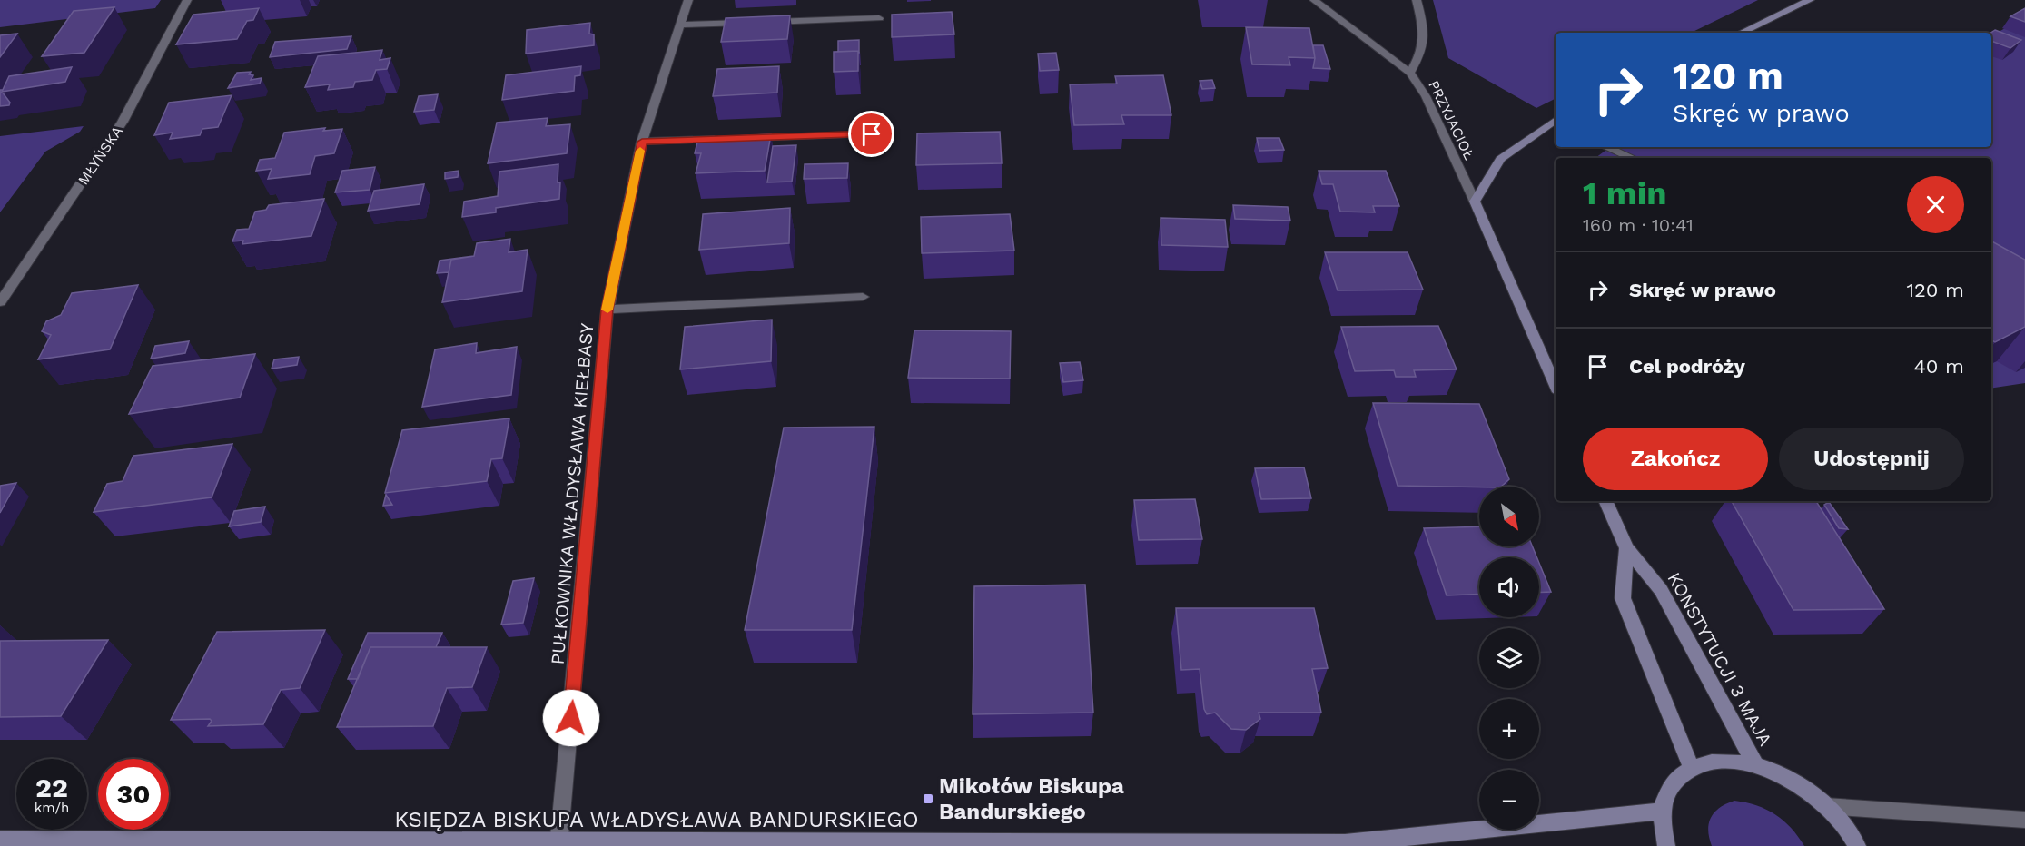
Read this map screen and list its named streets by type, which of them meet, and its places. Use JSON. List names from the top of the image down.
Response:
{
  "streets": {
    "street": [
      "PRZYJACIÓŁ",
      "MŁYŃSKA",
      "PUŁKOWNIKA WŁADYSŁAWA KIEŁBASY",
      "KONSTYTUCJI 3 MAJA",
      "KSIĘDZA BISKUPA WŁADYSŁAWA BANDURSKIEGO"
    ]
  },
  "crossings": [
    ["PUŁKOWNIKA WŁADYSŁAWA KIEŁBASY", "KSIĘDZA BISKUPA WŁADYSŁAWA BANDURSKIEGO"]
  ],
  "places": {
    "transit": ["Mikołów Biskupa Bandurskiego"]
  },
  "north": "bottom right",
  "page": {
    "turn": ["120 m", "Skręć w prawo"],
    "heading": ["1 min", "160 m · 10:41"],
    "list": [
      {
        "name": "Skręć w prawo",
        "value": "120 m"
      },
      {
        "name": "Cel podróży",
        "value": "40 m"
      }
    ],
    "buttons": ["Zakończ", "Udostępnij"],
    "map_buttons": ["+", "−"],
    "speed": "22 km/h",
    "limit": "30"
  }
}
